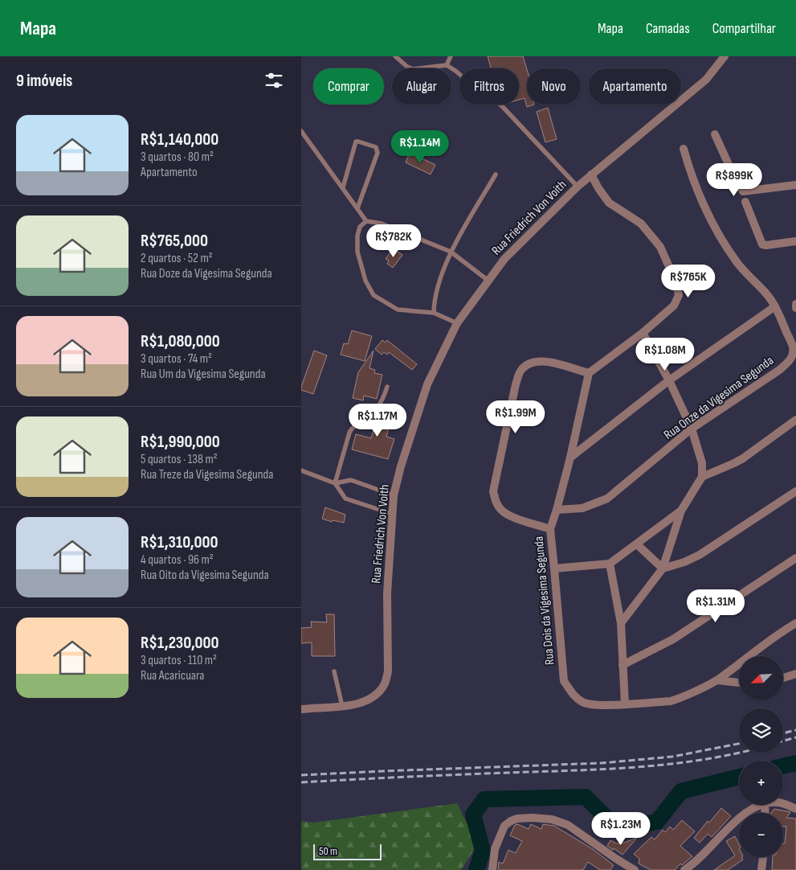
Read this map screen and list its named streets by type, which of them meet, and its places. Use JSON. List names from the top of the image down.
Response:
{
  "streets": {
    "street": ["Rua Friedrich Von Voith", "Rua Onze da Vigesima Segunda", "Rua Dois da Vigesima Segunda"]
  },
  "crossings": [
    ["Rua Onze da Vigesima Segunda", "Rua Dois da Vigesima Segunda"]
  ],
  "scale_bar": "50 m",
  "north": "bottom left",
  "page": {
    "header": "Mapa",
    "nav": ["Mapa", "Camadas", "Compartilhar"],
    "heading": "9 imóveis",
    "chip": [
      "Comprar",
      "Alugar",
      "Filtros",
      "Novo",
      "Apartamento"
    ],
    "list": [
      {
        "name": "R$1,140,000",
        "note": "3 quartos · 80 m² · Apartamento"
      },
      {
        "name": "R$765,000",
        "note": "2 quartos · 52 m² · Rua Doze da Vigesima Segunda"
      },
      {
        "name": "R$1,080,000",
        "note": "3 quartos · 74 m² · Rua Um da Vigesima Segunda"
      },
      {
        "name": "R$1,990,000",
        "note": "5 quartos · 138 m² · Rua Treze da Vigesima Segunda"
      },
      {
        "name": "R$1,310,000",
        "note": "4 quartos · 96 m² · Rua Oito da Vigesima Segunda"
      },
      {
        "name": "R$1,230,000",
        "note": "3 quartos · 110 m² · Rua Acaricuara"
      }
    ],
    "price": [
      "R$1.14M",
      "R$899K",
      "R$782K",
      "R$765K",
      "R$1.08M",
      "R$1.99M",
      "R$1.17M",
      "R$1.31M",
      "R$1.23M"
    ],
    "map_buttons": ["+", "−"],
    "scale": "50 m"
  }
}
